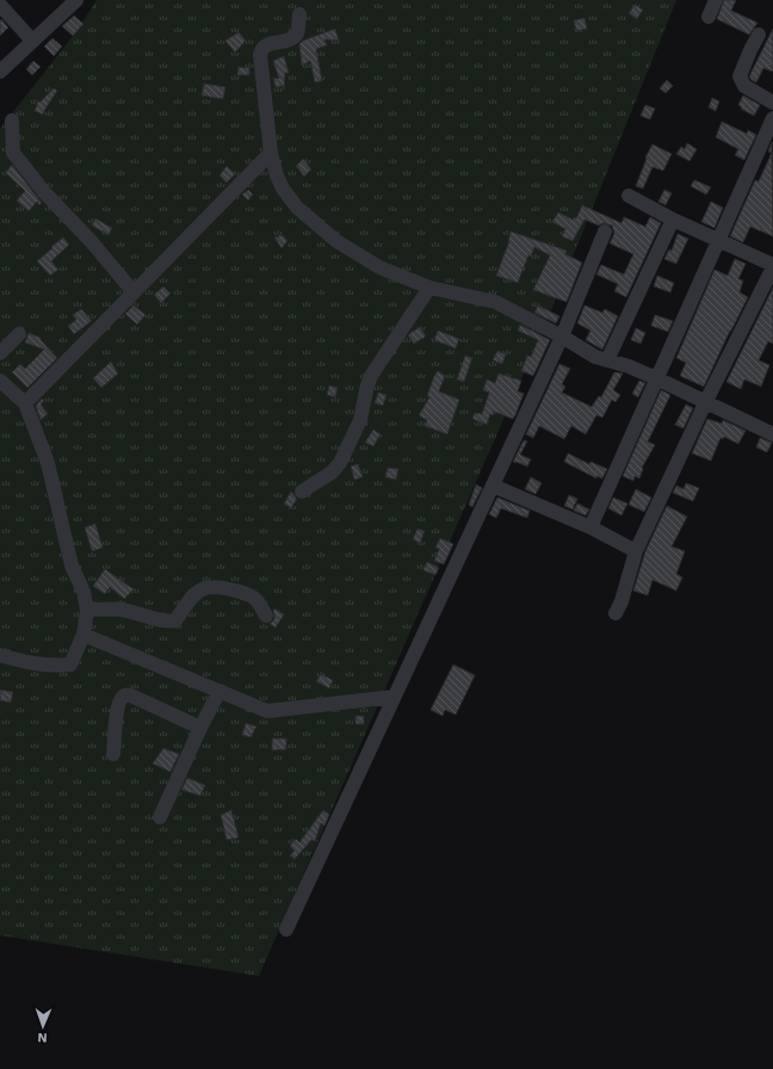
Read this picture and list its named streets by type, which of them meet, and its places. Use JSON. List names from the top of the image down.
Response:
{
  "north": "bottom"
}
